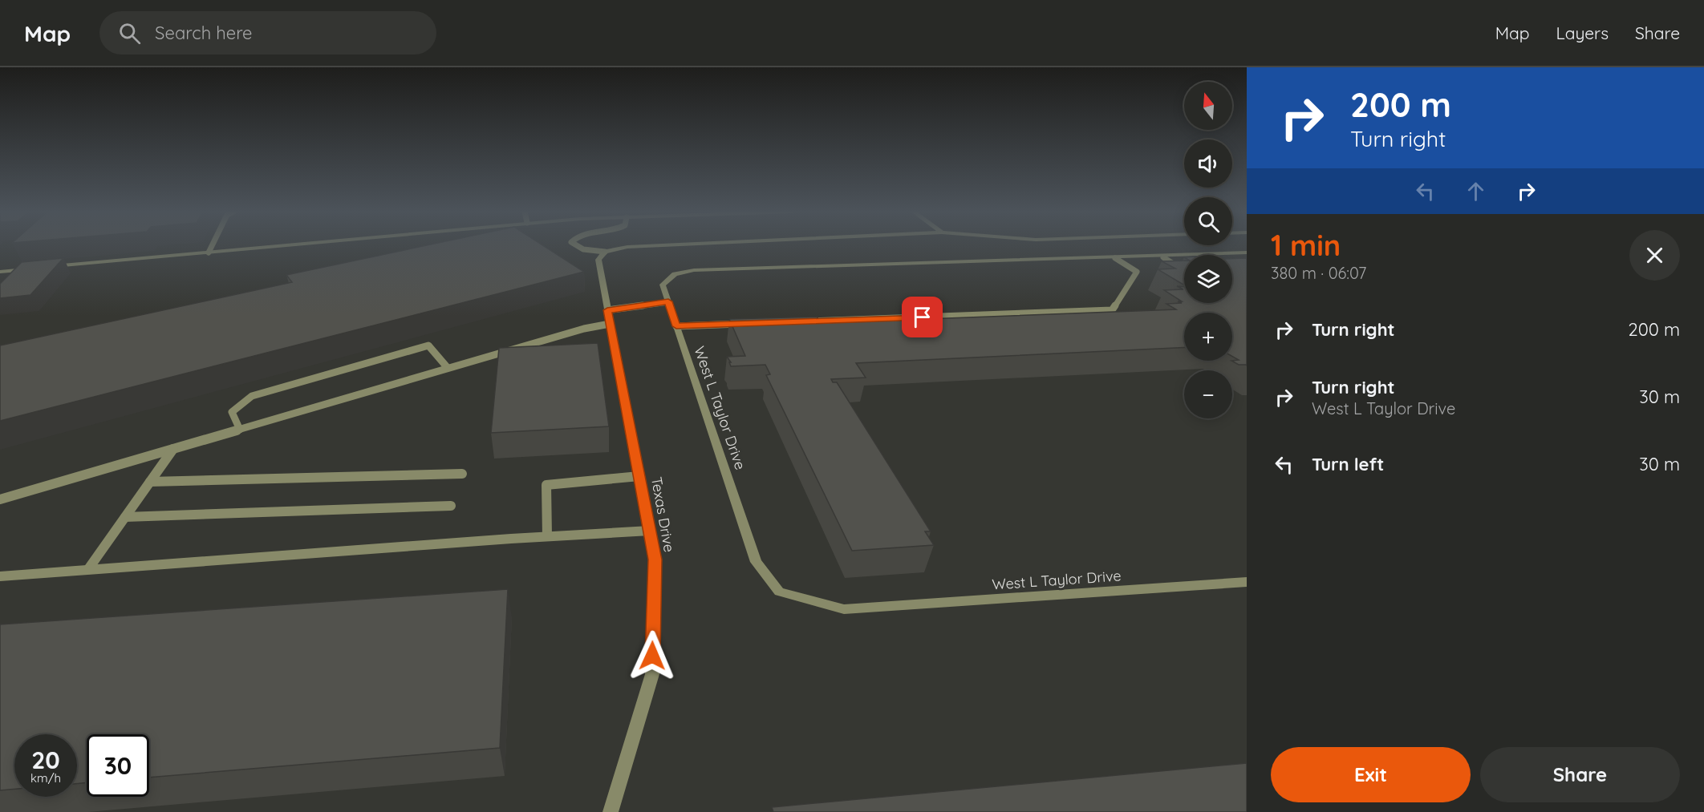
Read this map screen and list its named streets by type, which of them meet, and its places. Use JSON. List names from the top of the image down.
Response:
{
  "streets": {
    "street": ["West L Taylor Drive", "Texas Drive"]
  },
  "north": "top",
  "page": {
    "header": "Map",
    "search": "Search here",
    "nav": ["Map", "Layers", "Share"],
    "turn": ["200 m", "Turn right"],
    "map_buttons": ["+", "−"],
    "heading": ["1 min", "380 m · 06:07"],
    "list": [
      {
        "name": "Turn right",
        "value": "200 m"
      },
      {
        "name": "Turn right",
        "note": "West L Taylor Drive",
        "value": "30 m"
      },
      {
        "name": "Turn left",
        "value": "30 m"
      }
    ],
    "speed": "20 km/h",
    "limit": "30",
    "buttons": ["Exit", "Share"]
  }
}
